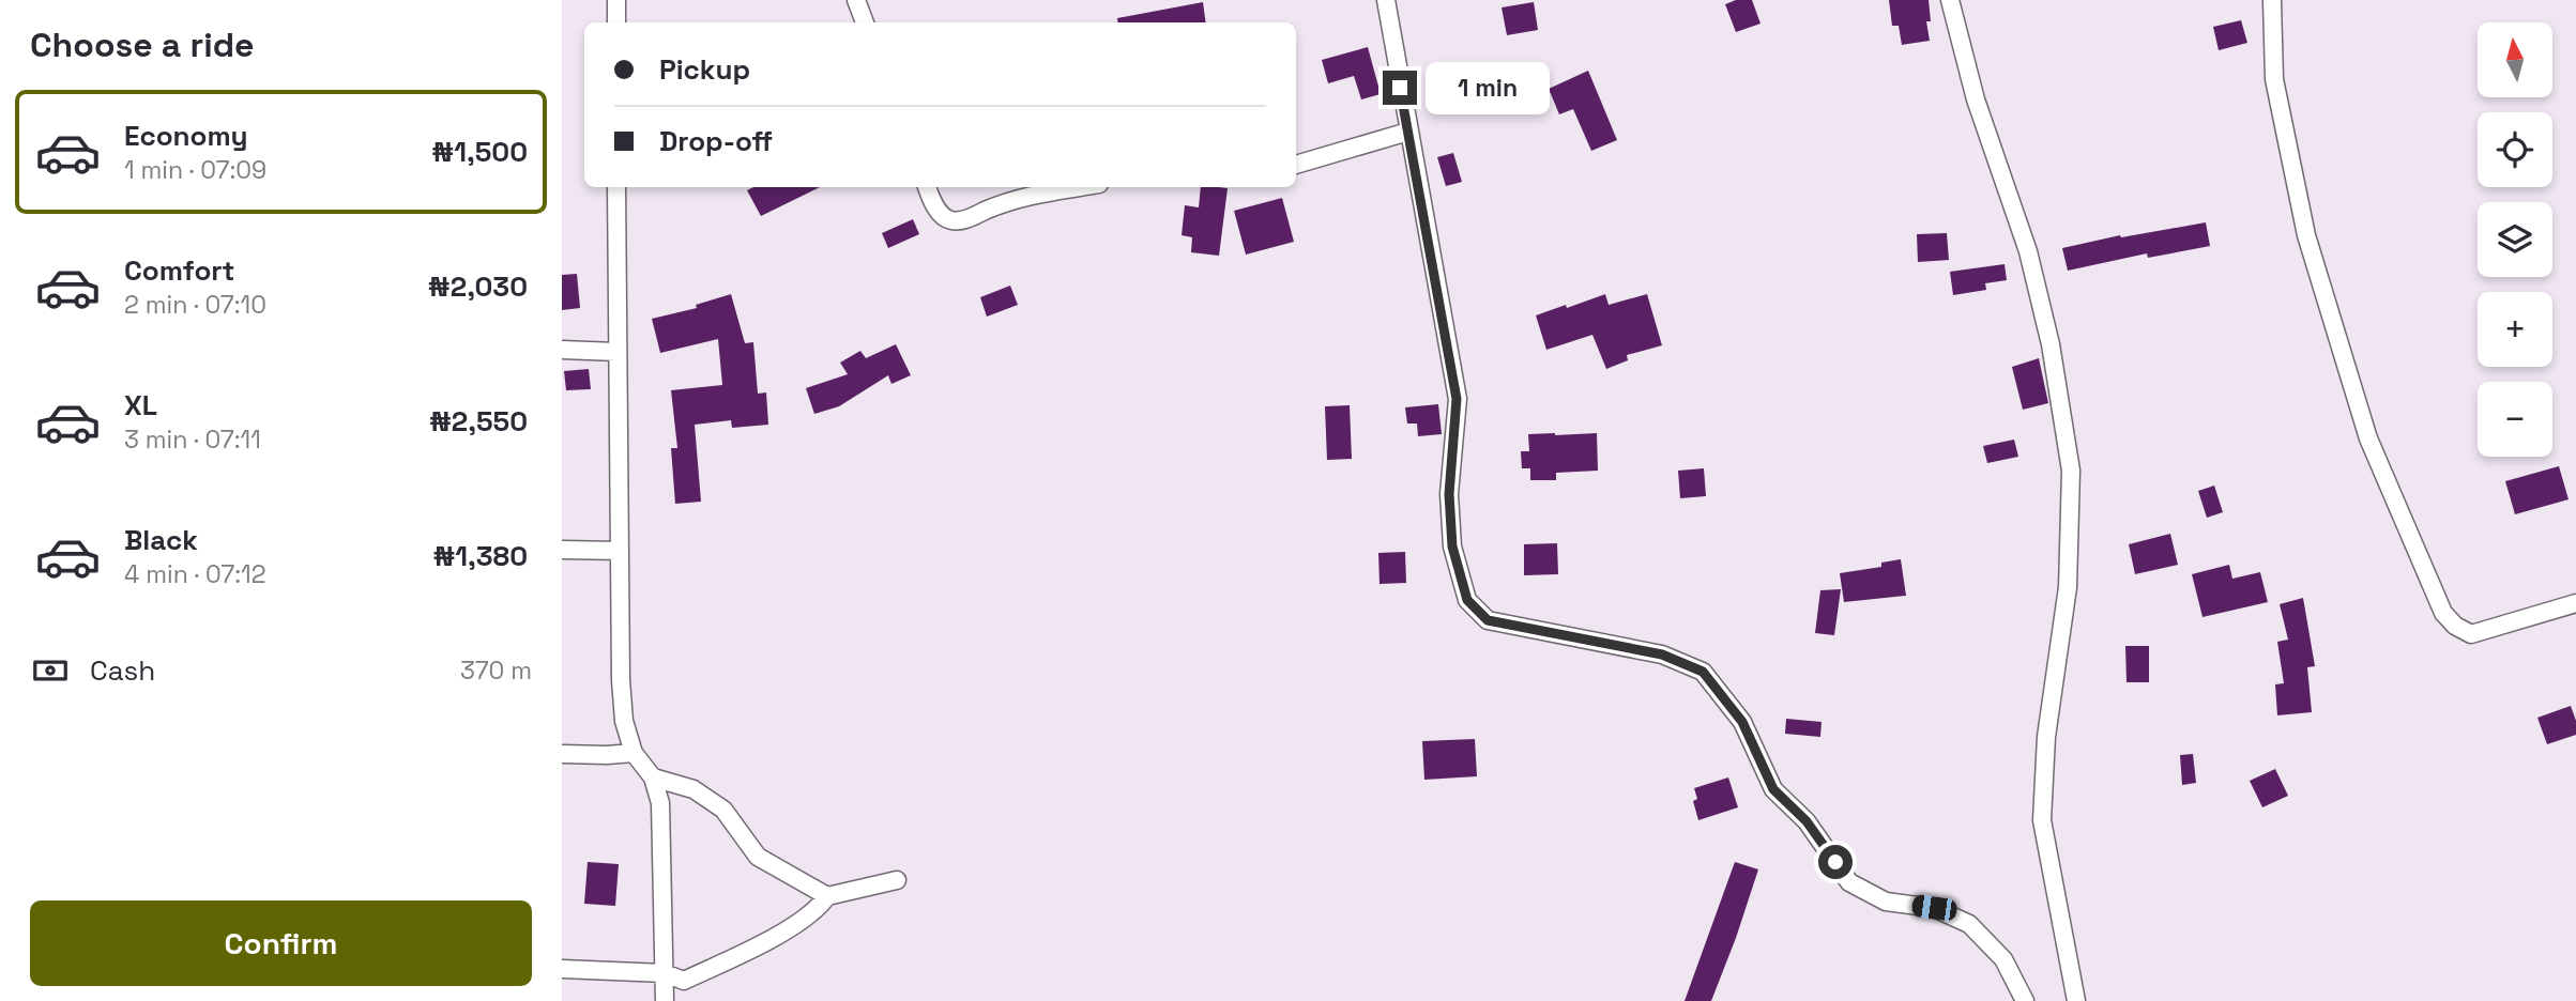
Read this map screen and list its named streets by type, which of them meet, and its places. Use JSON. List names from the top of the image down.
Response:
{
  "north": "top",
  "page": {
    "heading": "Choose a ride",
    "map_buttons": ["+", "−"],
    "banner": ["Pickup", "Drop-off"],
    "bubble": "1 min",
    "list": [
      {
        "name": "Economy",
        "note": "1 min · 07:09",
        "value": "₦1,500"
      },
      {
        "name": "Comfort",
        "note": "2 min · 07:10",
        "value": "₦2,030"
      },
      {
        "name": "XL",
        "note": "3 min · 07:11",
        "value": "₦2,550"
      },
      {
        "name": "Black",
        "note": "4 min · 07:12",
        "value": "₦1,380"
      }
    ],
    "pay": ["Cash", "370 m"],
    "buttons": "Confirm"
  }
}
